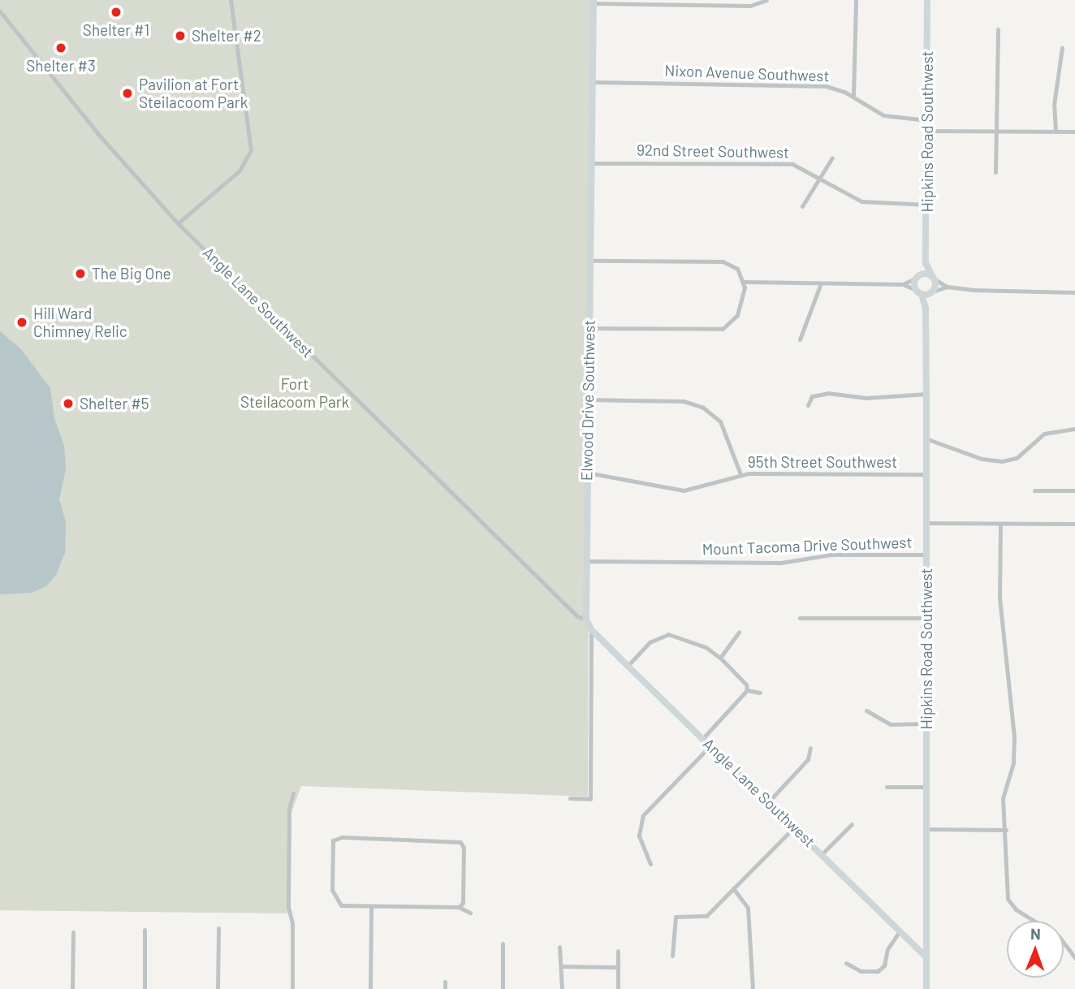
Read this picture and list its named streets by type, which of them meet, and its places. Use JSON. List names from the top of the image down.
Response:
{
  "streets": {
    "street": [
      "Nixon Avenue Southwest",
      "Hipkins Road Southwest",
      "92nd Street Southwest",
      "Angle Lane Southwest",
      "Elwood Drive Southwest",
      "95th Street Southwest",
      "Mount Tacoma Drive Southwest"
    ]
  },
  "crossings": [
    ["Nixon Avenue Southwest", "Hipkins Road Southwest"],
    ["Nixon Avenue Southwest", "Elwood Drive Southwest"],
    ["Hipkins Road Southwest", "92nd Street Southwest"],
    ["Hipkins Road Southwest", "Angle Lane Southwest"],
    ["Hipkins Road Southwest", "95th Street Southwest"],
    ["Hipkins Road Southwest", "Mount Tacoma Drive Southwest"],
    ["92nd Street Southwest", "Elwood Drive Southwest"],
    ["Angle Lane Southwest", "Elwood Drive Southwest"],
    ["Elwood Drive Southwest", "95th Street Southwest"],
    ["Elwood Drive Southwest", "Mount Tacoma Drive Southwest"]
  ],
  "parks": ["Fort Steilacoom Park"],
  "places": [
    "Shelter #1",
    "Shelter #2",
    "Shelter #3",
    "Pavilion at Fort Steilacoom Park",
    "The Big One",
    "Hill Ward Chimney Relic",
    "Shelter #5"
  ],
  "north": "top"
}
